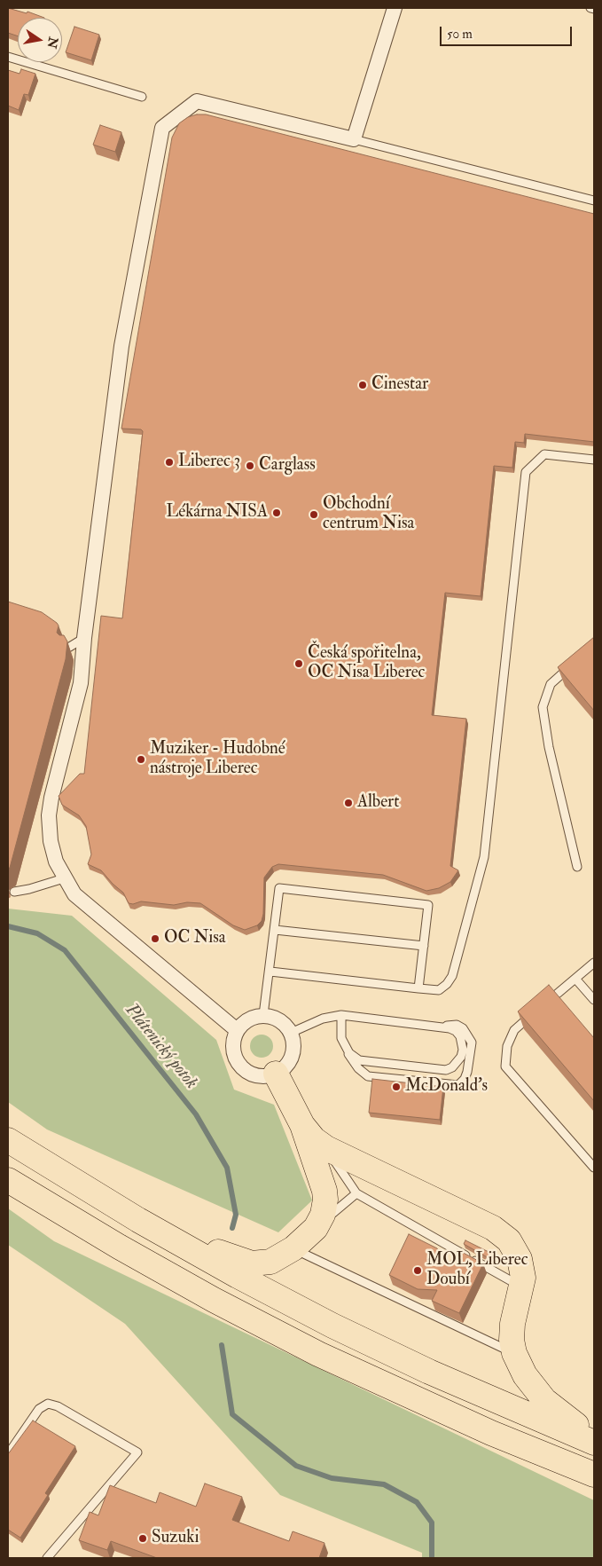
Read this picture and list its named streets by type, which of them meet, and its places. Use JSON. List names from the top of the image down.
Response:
{
  "water": ["Plátenický potok"],
  "places": [
    "Cinestar",
    "Liberec 3",
    "Carglass",
    "Lékárna NISA",
    "Obchodní centrum Nisa",
    "Česká spořitelna, OC Nisa Liberec",
    "Muziker - Hudobné nástroje Liberec",
    "Albert",
    "OC Nisa",
    "McDonald's",
    "MOL, Liberec Doubí",
    "Suzuki"
  ],
  "scale_bar": "50 m",
  "north": "right"
}
